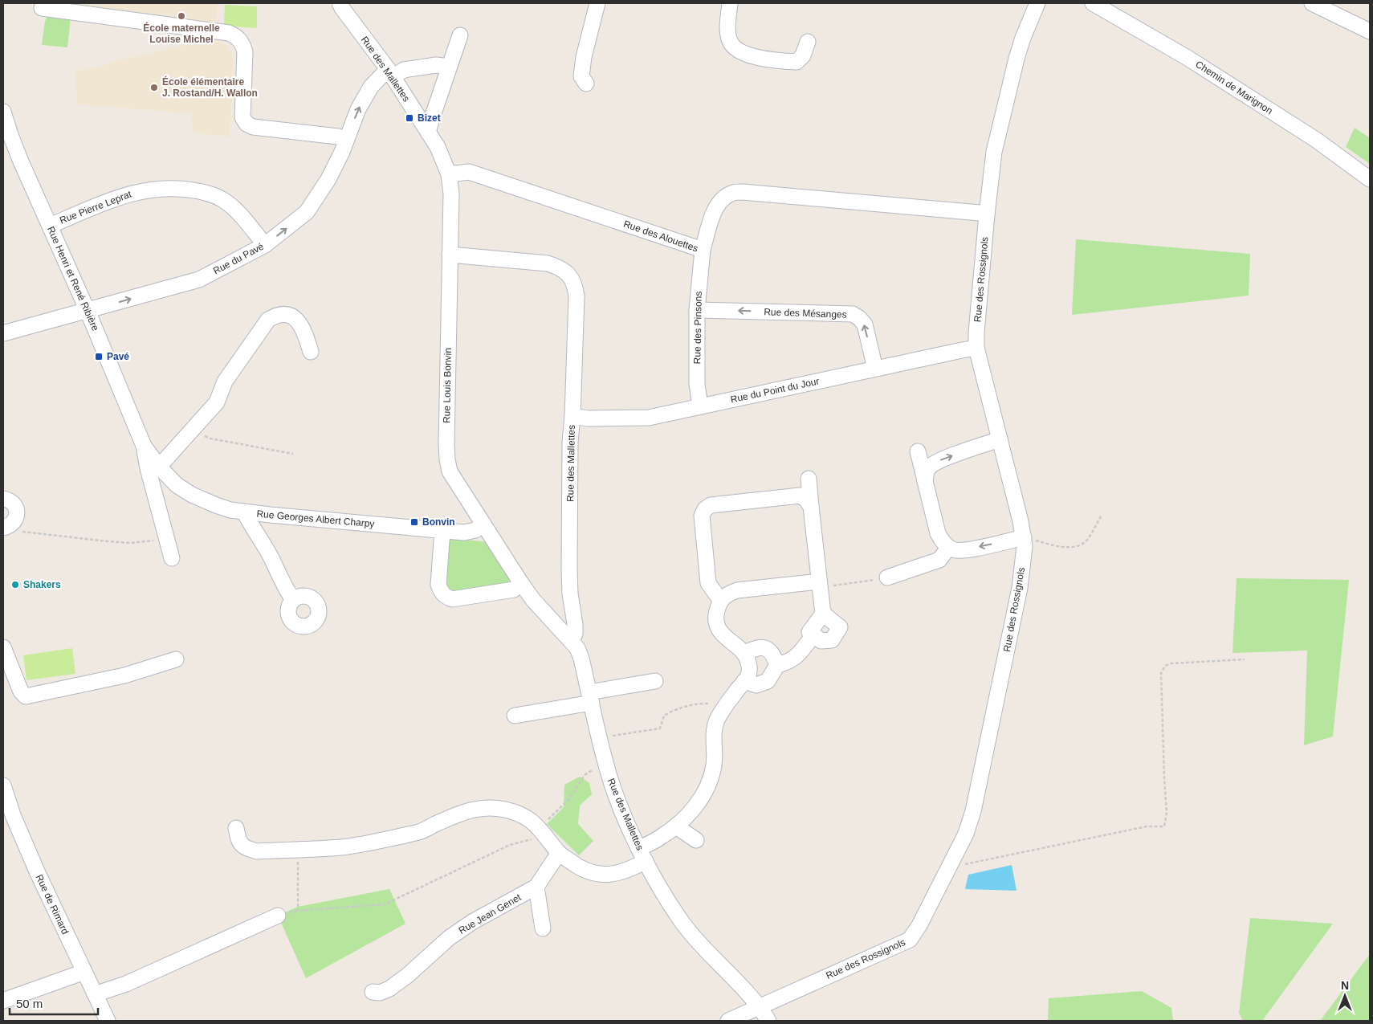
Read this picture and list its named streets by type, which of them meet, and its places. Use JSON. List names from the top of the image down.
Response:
{
  "streets": {
    "street": [
      "Rue des Mallettes",
      "Chemin de Marignon",
      "Rue Pierre Leprat",
      "Rue des Alouettes",
      "Rue du Pavé",
      "Rue Henri et René Ribière",
      "Rue des Rossignols",
      "Rue des Mésanges",
      "Rue des Pinsons",
      "Rue Louis Bonvin",
      "Rue du Point du Jour",
      "Rue Georges Albert Charpy",
      "Rue de Rimard",
      "Rue Jean Genet"
    ]
  },
  "crossings": [
    ["Rue des Mallettes", "Rue des Alouettes"],
    ["Rue des Mallettes", "Rue du Pavé"],
    ["Rue des Mallettes", "Rue des Rossignols"],
    ["Rue des Mallettes", "Rue Louis Bonvin"],
    ["Rue des Mallettes", "Rue du Point du Jour"],
    ["Rue Pierre Leprat", "Rue du Pavé"],
    ["Rue Pierre Leprat", "Rue Henri et René Ribière"],
    ["Rue des Alouettes", "Rue des Rossignols"],
    ["Rue des Alouettes", "Rue des Pinsons"],
    ["Rue du Pavé", "Rue Henri et René Ribière"],
    ["Rue Henri et René Ribière", "Rue Georges Albert Charpy"],
    ["Rue des Rossignols", "Rue du Point du Jour"],
    ["Rue des Mésanges", "Rue des Pinsons"],
    ["Rue des Mésanges", "Rue du Point du Jour"],
    ["Rue des Pinsons", "Rue du Point du Jour"],
    ["Rue Louis Bonvin", "Rue Georges Albert Charpy"]
  ],
  "one_way": ["Rue du Pavé", "Rue des Mésanges"],
  "places": {
    "other": ["École maternelle Louise Michel", "École élémentaire J. Rostand/H. Wallon", "Shakers"],
    "transit": ["Bizet", "Pavé", "Bonvin"]
  },
  "scale_bar": "50 m",
  "north": "top"
}
